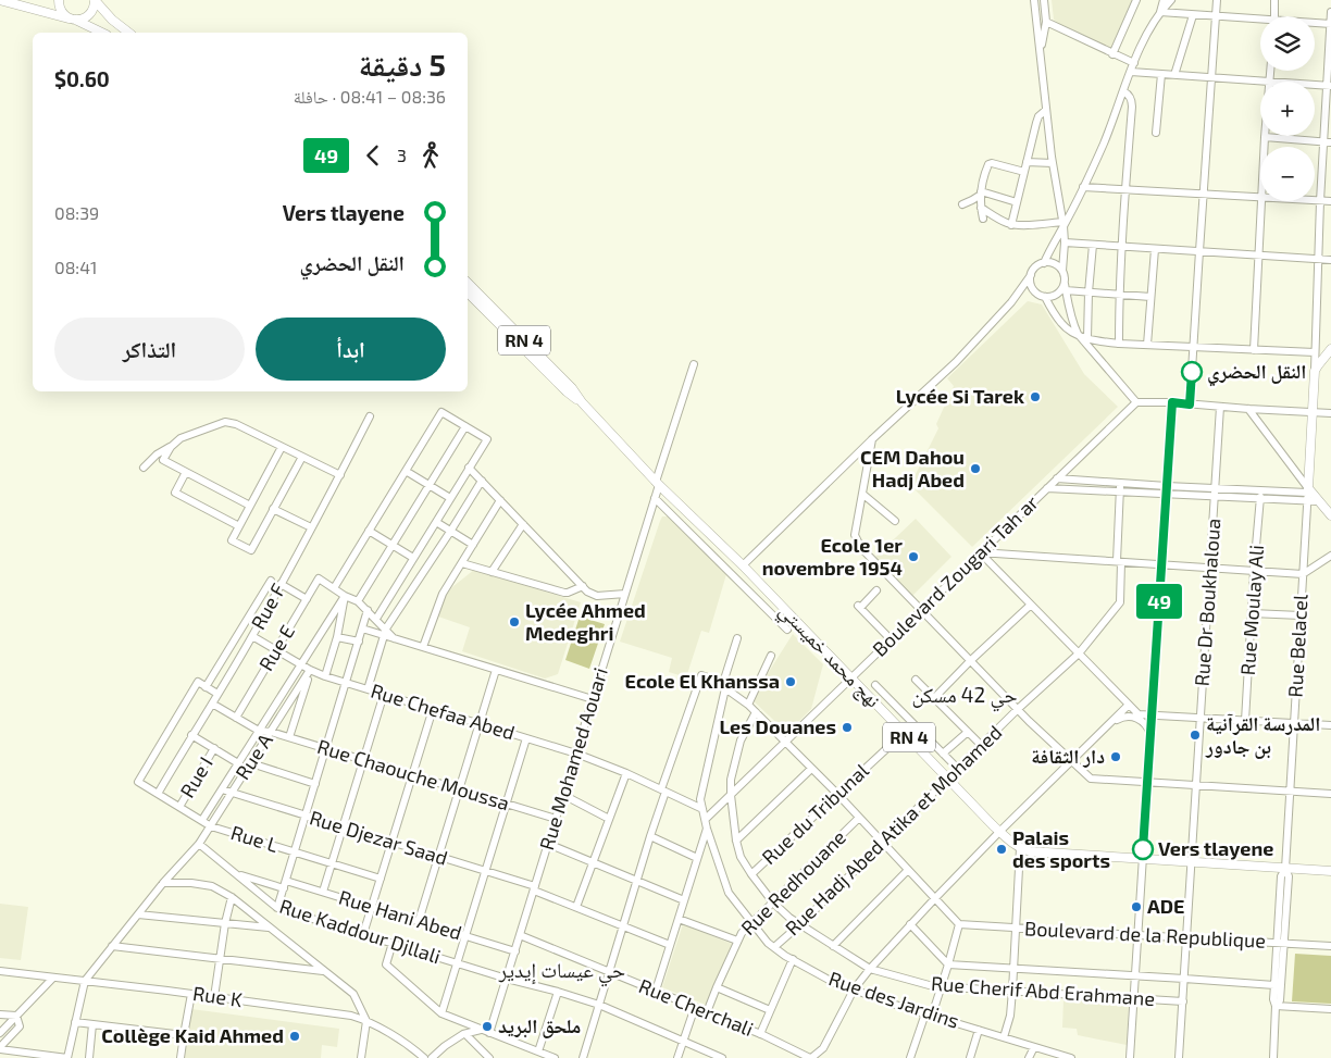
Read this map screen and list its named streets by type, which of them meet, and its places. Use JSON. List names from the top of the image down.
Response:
{
  "streets": {
    "main road": ["RN 4", "نهج محمد خميستي"],
    "street": [
      "Boulevard Zougari Tah ar",
      "Rue Dr Boukhaloua",
      "Rue F",
      "Rue Moulay Ali",
      "Rue Belacel",
      "Rue E",
      "Rue Chefaa Abed",
      "Rue A",
      "Rue Mohamed Aouari",
      "Rue Chaouche Moussa",
      "Rue I",
      "Rue du Tribunal",
      "Rue Hadj Abed Atika et Mohamed",
      "Rue Djezar Saad",
      "Rue L",
      "Rue Redhouane",
      "Rue Hani Abed",
      "Rue Kaddour Djllali",
      "Boulevard de la Republique",
      "Rue Cherif Abd Erahmane",
      "Rue K",
      "Rue des Jardins",
      "Rue Cherchali"
    ]
  },
  "crossings": [
    ["RN 4", "نهج محمد خميستي"],
    ["Boulevard Zougari Tah ar", "نهج محمد خميستي"],
    ["Boulevard Zougari Tah ar", "Rue Cherif Abd Erahmane"],
    ["Boulevard Zougari Tah ar", "Rue des Jardins"],
    ["Rue Dr Boukhaloua", "Boulevard de la Republique"],
    ["Rue Dr Boukhaloua", "Rue Cherif Abd Erahmane"],
    ["Rue F", "Rue Chefaa Abed"],
    ["Rue F", "Rue L"],
    ["Rue Belacel", "Boulevard de la Republique"],
    ["Rue E", "Rue Chefaa Abed"],
    ["نهج محمد خميستي", "Rue Mohamed Aouari"],
    ["نهج محمد خميستي", "Rue du Tribunal"],
    ["نهج محمد خميستي", "Rue Hadj Abed Atika et Mohamed"],
    ["Rue Chefaa Abed", "Rue A"],
    ["Rue Chefaa Abed", "Rue Mohamed Aouari"],
    ["Rue Chefaa Abed", "Rue des Jardins"],
    ["Rue A", "Rue Chaouche Moussa"],
    ["Rue A", "Rue Djezar Saad"],
    ["Rue A", "Rue L"],
    ["Rue A", "Rue Kaddour Djllali"],
    ["Rue A", "Rue K"],
    ["Rue Mohamed Aouari", "Rue Chaouche Moussa"],
    ["Rue Mohamed Aouari", "Rue Djezar Saad"],
    ["Rue Mohamed Aouari", "Rue Hani Abed"],
    ["Rue Mohamed Aouari", "Rue Kaddour Djllali"],
    ["Rue Mohamed Aouari", "Rue Cherchali"],
    ["Rue I", "Rue L"],
    ["Rue du Tribunal", "Rue Cherif Abd Erahmane"],
    ["Rue Hadj Abed Atika et Mohamed", "Rue Cherif Abd Erahmane"],
    ["Rue Hadj Abed Atika et Mohamed", "Rue des Jardins"],
    ["Rue Redhouane", "Rue Cherif Abd Erahmane"],
    ["Rue Redhouane", "Rue des Jardins"],
    ["Rue Redhouane", "Rue Cherchali"],
    ["Rue Hani Abed", "Rue Kaddour Djllali"]
  ],
  "districts": ["حي 42 مسكن", "حي عيسات إيدير"],
  "places": [
    "النقل الحضري",
    "Lycée Si Tarek",
    "CEM Dahou Hadj Abed",
    "Ecole 1er novembre 1954",
    "Lycée Ahmed Medeghri",
    "Ecole El Khanssa",
    "Les Douanes",
    "المدرسة القرآنية بن جادور",
    "دار الثقافة",
    "Palais des sports",
    "Vers tlayene",
    "ADE",
    "ملحق البريد",
    "Collège Kaid Ahmed"
  ],
  "lines": ["bus line 49"],
  "page": {
    "on_map": "49",
    "map_buttons": ["+", "−"],
    "heading": ["5 دقيقة", "08:36 – 08:41 · حافلة", "$0.60"],
    "legs": ["3", "49"],
    "list": [
      {
        "name": "Vers tlayene",
        "value": "08:39"
      },
      {
        "name": "النقل الحضري",
        "value": "08:41"
      }
    ],
    "buttons": ["ابدأ", "التذاكر"]
  }
}
